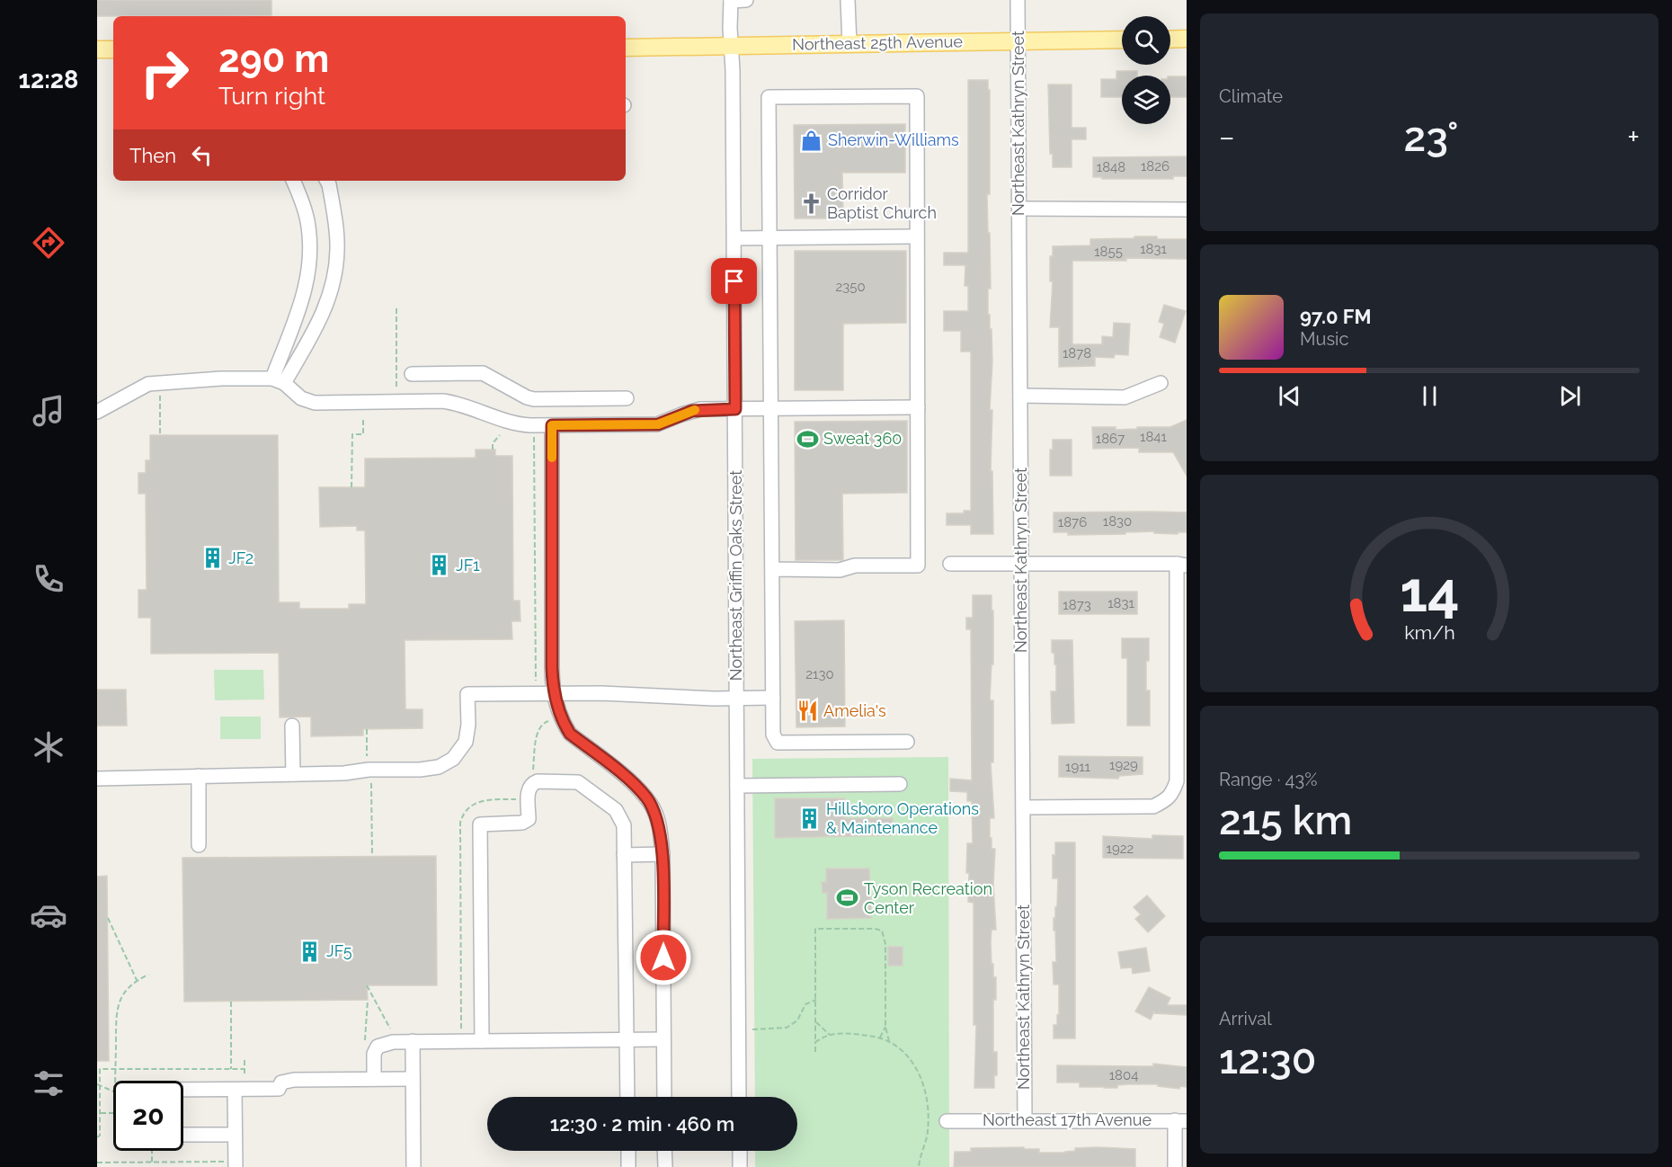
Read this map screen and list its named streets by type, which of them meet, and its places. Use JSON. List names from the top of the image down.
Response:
{
  "streets": {
    "main road": ["Northeast 25th Avenue"],
    "street": ["Northeast Kathryn Street", "Northeast Griffin Oaks Street", "Northeast 17th Avenue"]
  },
  "crossings": [
    ["Northeast 25th Avenue", "Northeast Kathryn Street"],
    ["Northeast 25th Avenue", "Northeast Griffin Oaks Street"],
    ["Northeast Kathryn Street", "Northeast 17th Avenue"]
  ],
  "places": {
    "shop": ["Sherwin-Williams"],
    "church": ["Corridor Baptist Church"],
    "sports": ["Sweat 360", "Tyson Recreation Center"],
    "building": [
      "JF2",
      "JF1",
      "Hillsboro Operations & Maintenance",
      "JF5"
    ],
    "restaurant": ["Amelia's"]
  },
  "house_numbers": [
    "1826",
    "1848",
    "1831",
    "1855",
    "2350",
    "1878",
    "1841",
    "1867",
    "1830",
    "1876",
    "1831",
    "1873",
    "2130",
    "1929",
    "1911",
    "1922",
    "1804"
  ],
  "page": {
    "tabs": "12:28",
    "tile": [
      "Climate",
      ["Range · 43%", "215 km"],
      ["Arrival", "12:30"]
    ],
    "turn": ["290 m", "Turn right"],
    "heat": ["−", "23°", "+"],
    "then": "Then",
    "song": ["97.0 FM", "Music"],
    "limit": "20",
    "trip": "12:30 · 2 min · 460 m",
    "gauge": ["14", "km/h"]
  }
}
